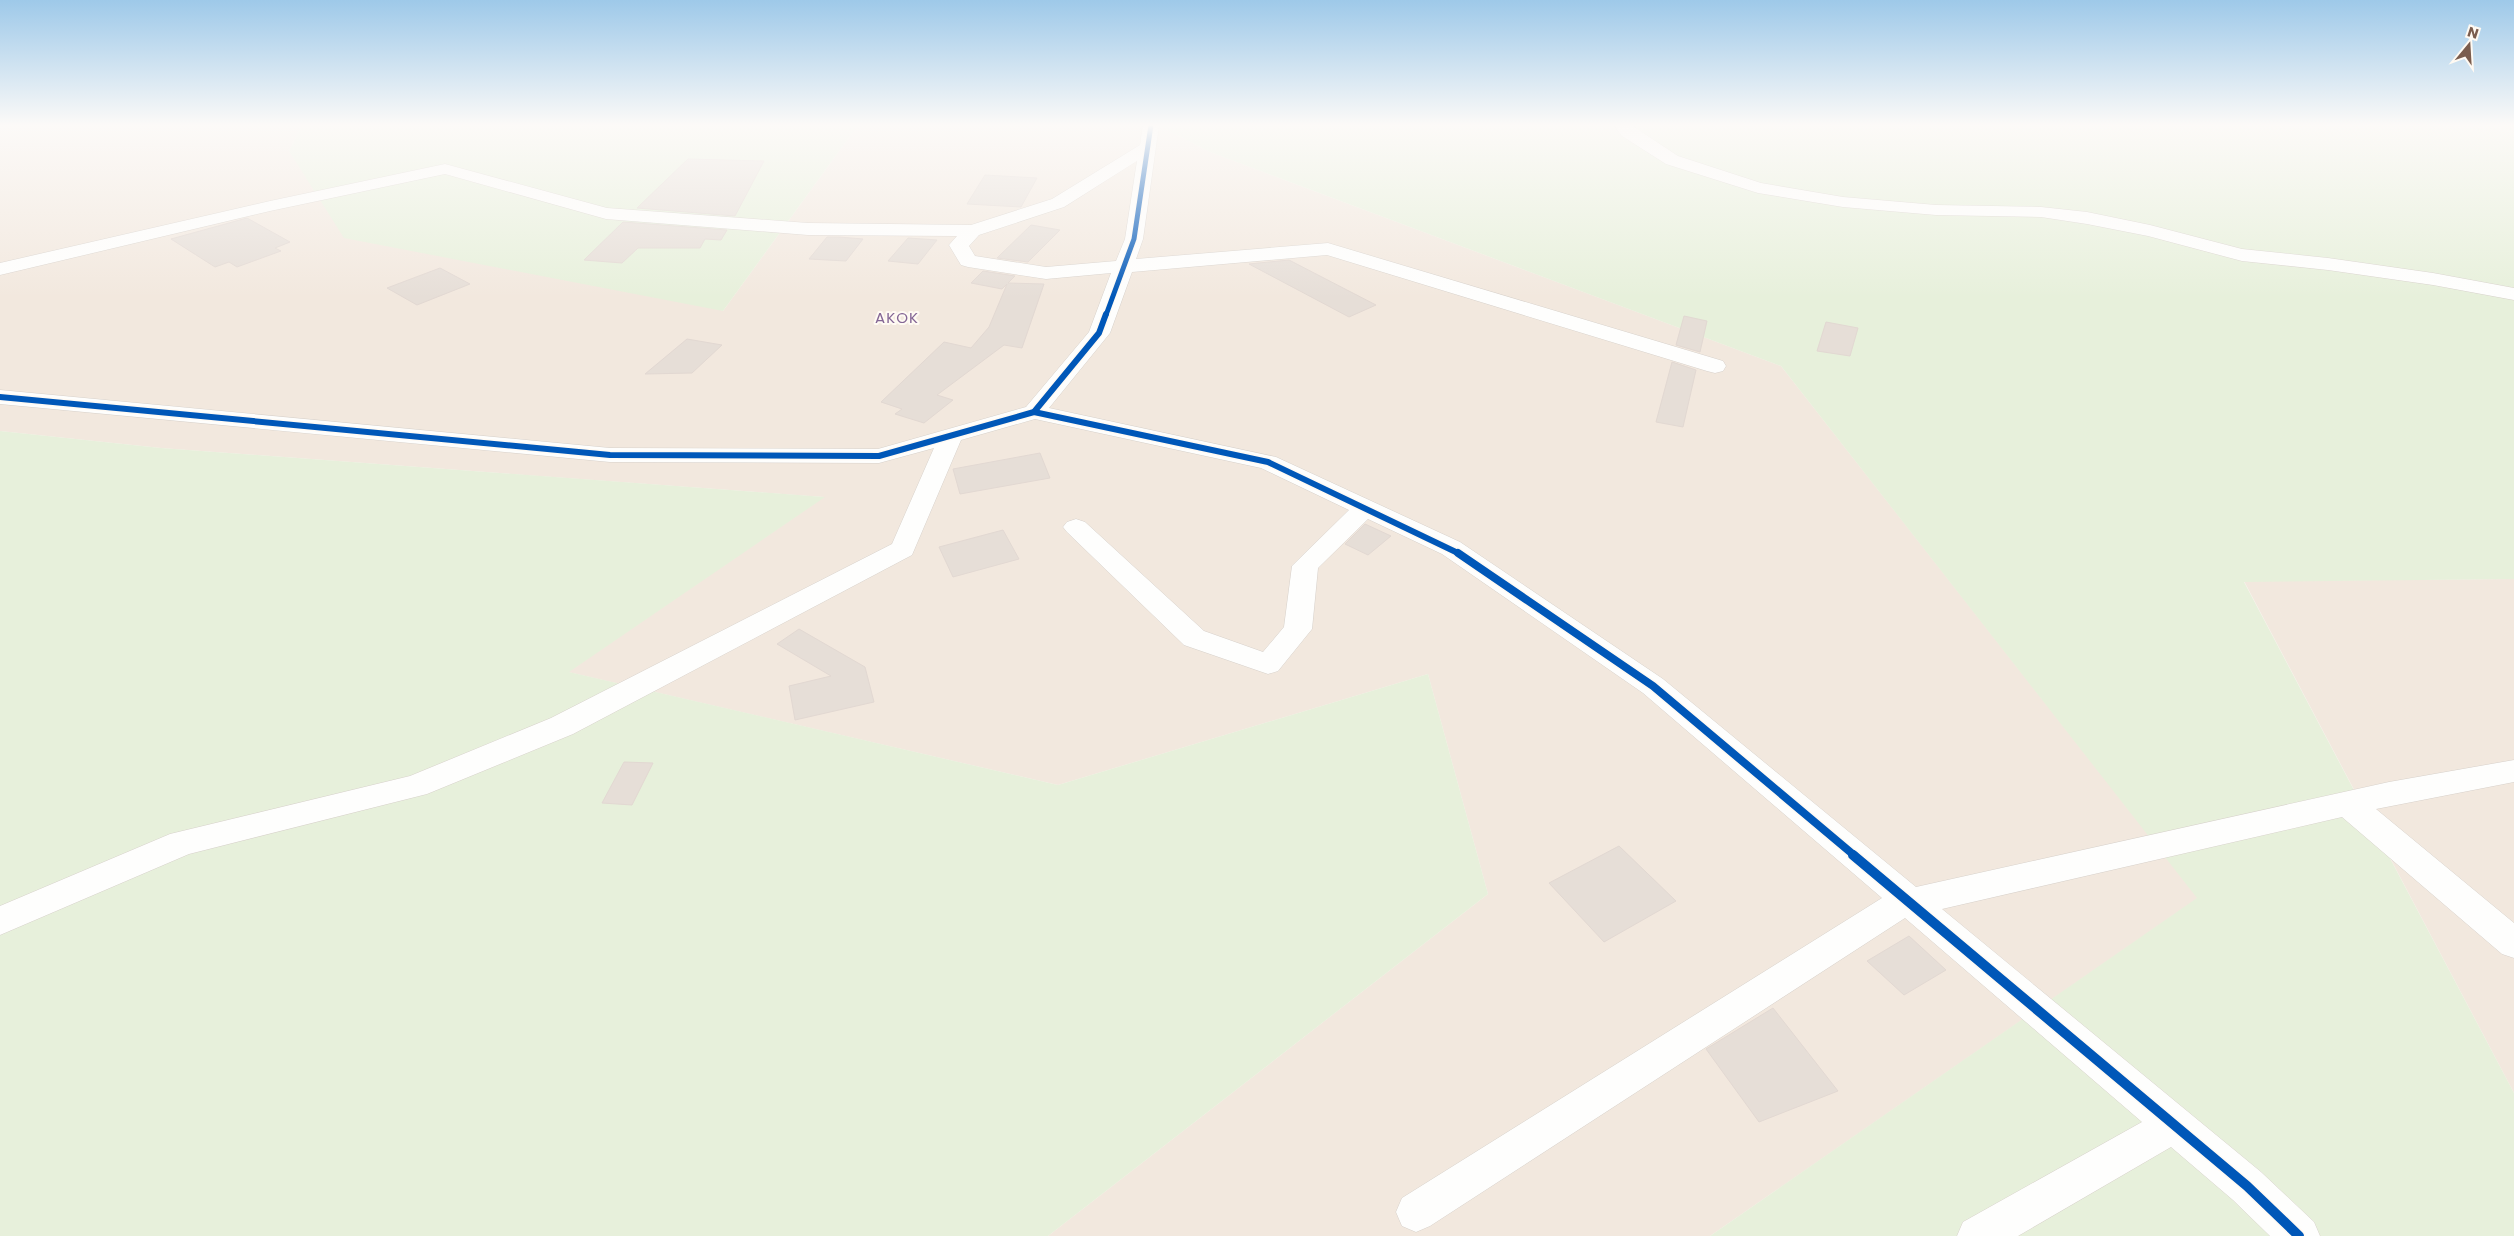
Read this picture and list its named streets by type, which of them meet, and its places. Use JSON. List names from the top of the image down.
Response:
{
  "districts": ["AKOK"],
  "north": "top"
}
